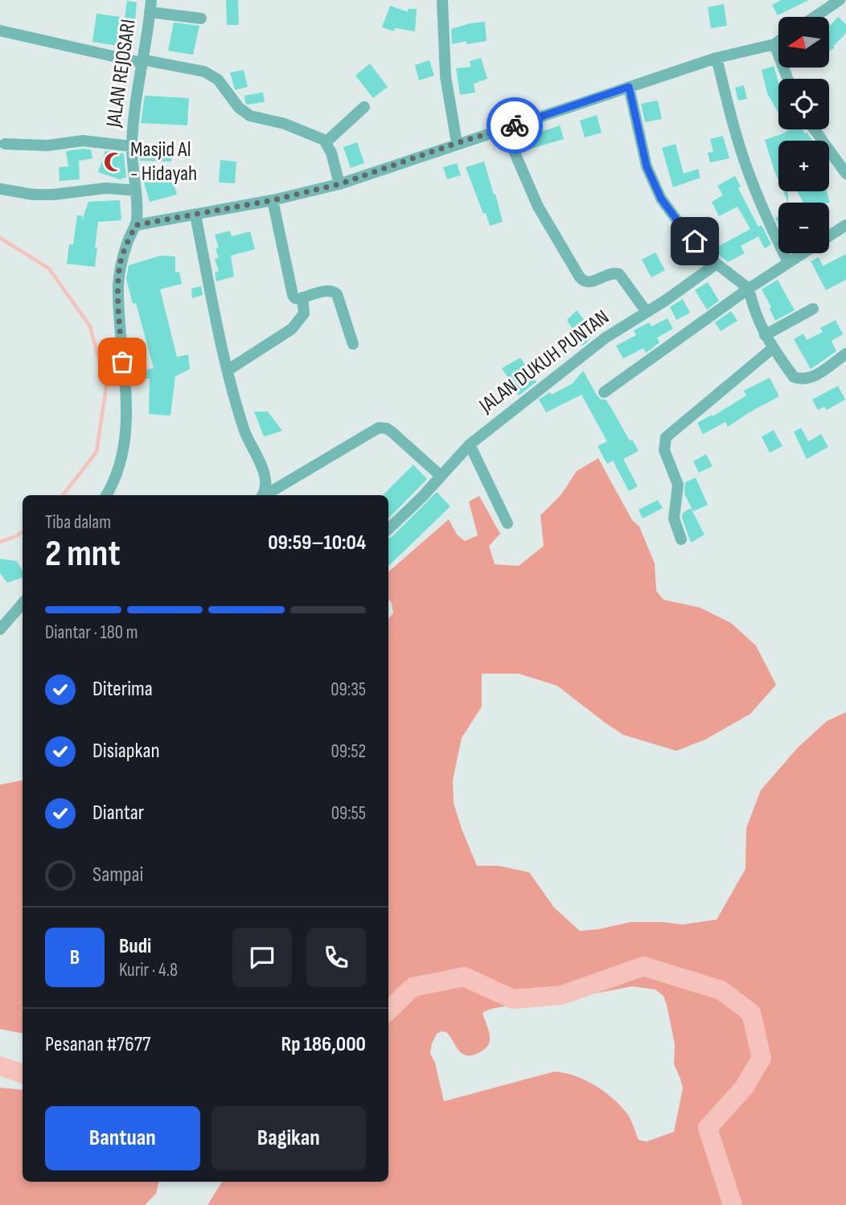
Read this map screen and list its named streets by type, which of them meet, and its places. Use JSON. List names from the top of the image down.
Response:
{
  "streets": {
    "street": ["JALAN REJOSARI", "JALAN DUKUH PUNTAN"]
  },
  "places": {
    "mosque": ["Masjid Al - Hidayah"]
  },
  "north": "left",
  "page": {
    "map_buttons": ["+", "−"],
    "heading": ["2 mnt", "Tiba dalam", "09:59–10:04"],
    "panel": [
      "Budi",
      "Kurir · 4.8",
      "Pesanan #7677",
      "Rp 186,000"
    ],
    "bar": "Diantar · 180 m",
    "list": [
      ["Diterima", "09:35"],
      ["Disiapkan", "09:52"],
      ["Diantar", "09:55"],
      "Sampai"
    ],
    "round": "B",
    "buttons": ["Bantuan", "Bagikan"]
  }
}
